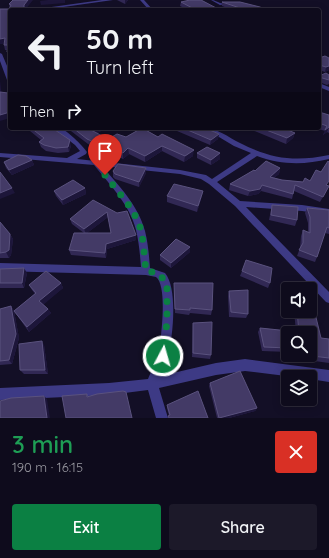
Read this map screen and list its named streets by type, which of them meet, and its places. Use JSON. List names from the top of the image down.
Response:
{
  "page": {
    "turn": ["50 m", "Turn left"],
    "then": "Then",
    "heading": ["3 min", "190 m · 16:15"],
    "buttons": ["Exit", "Share"]
  }
}
